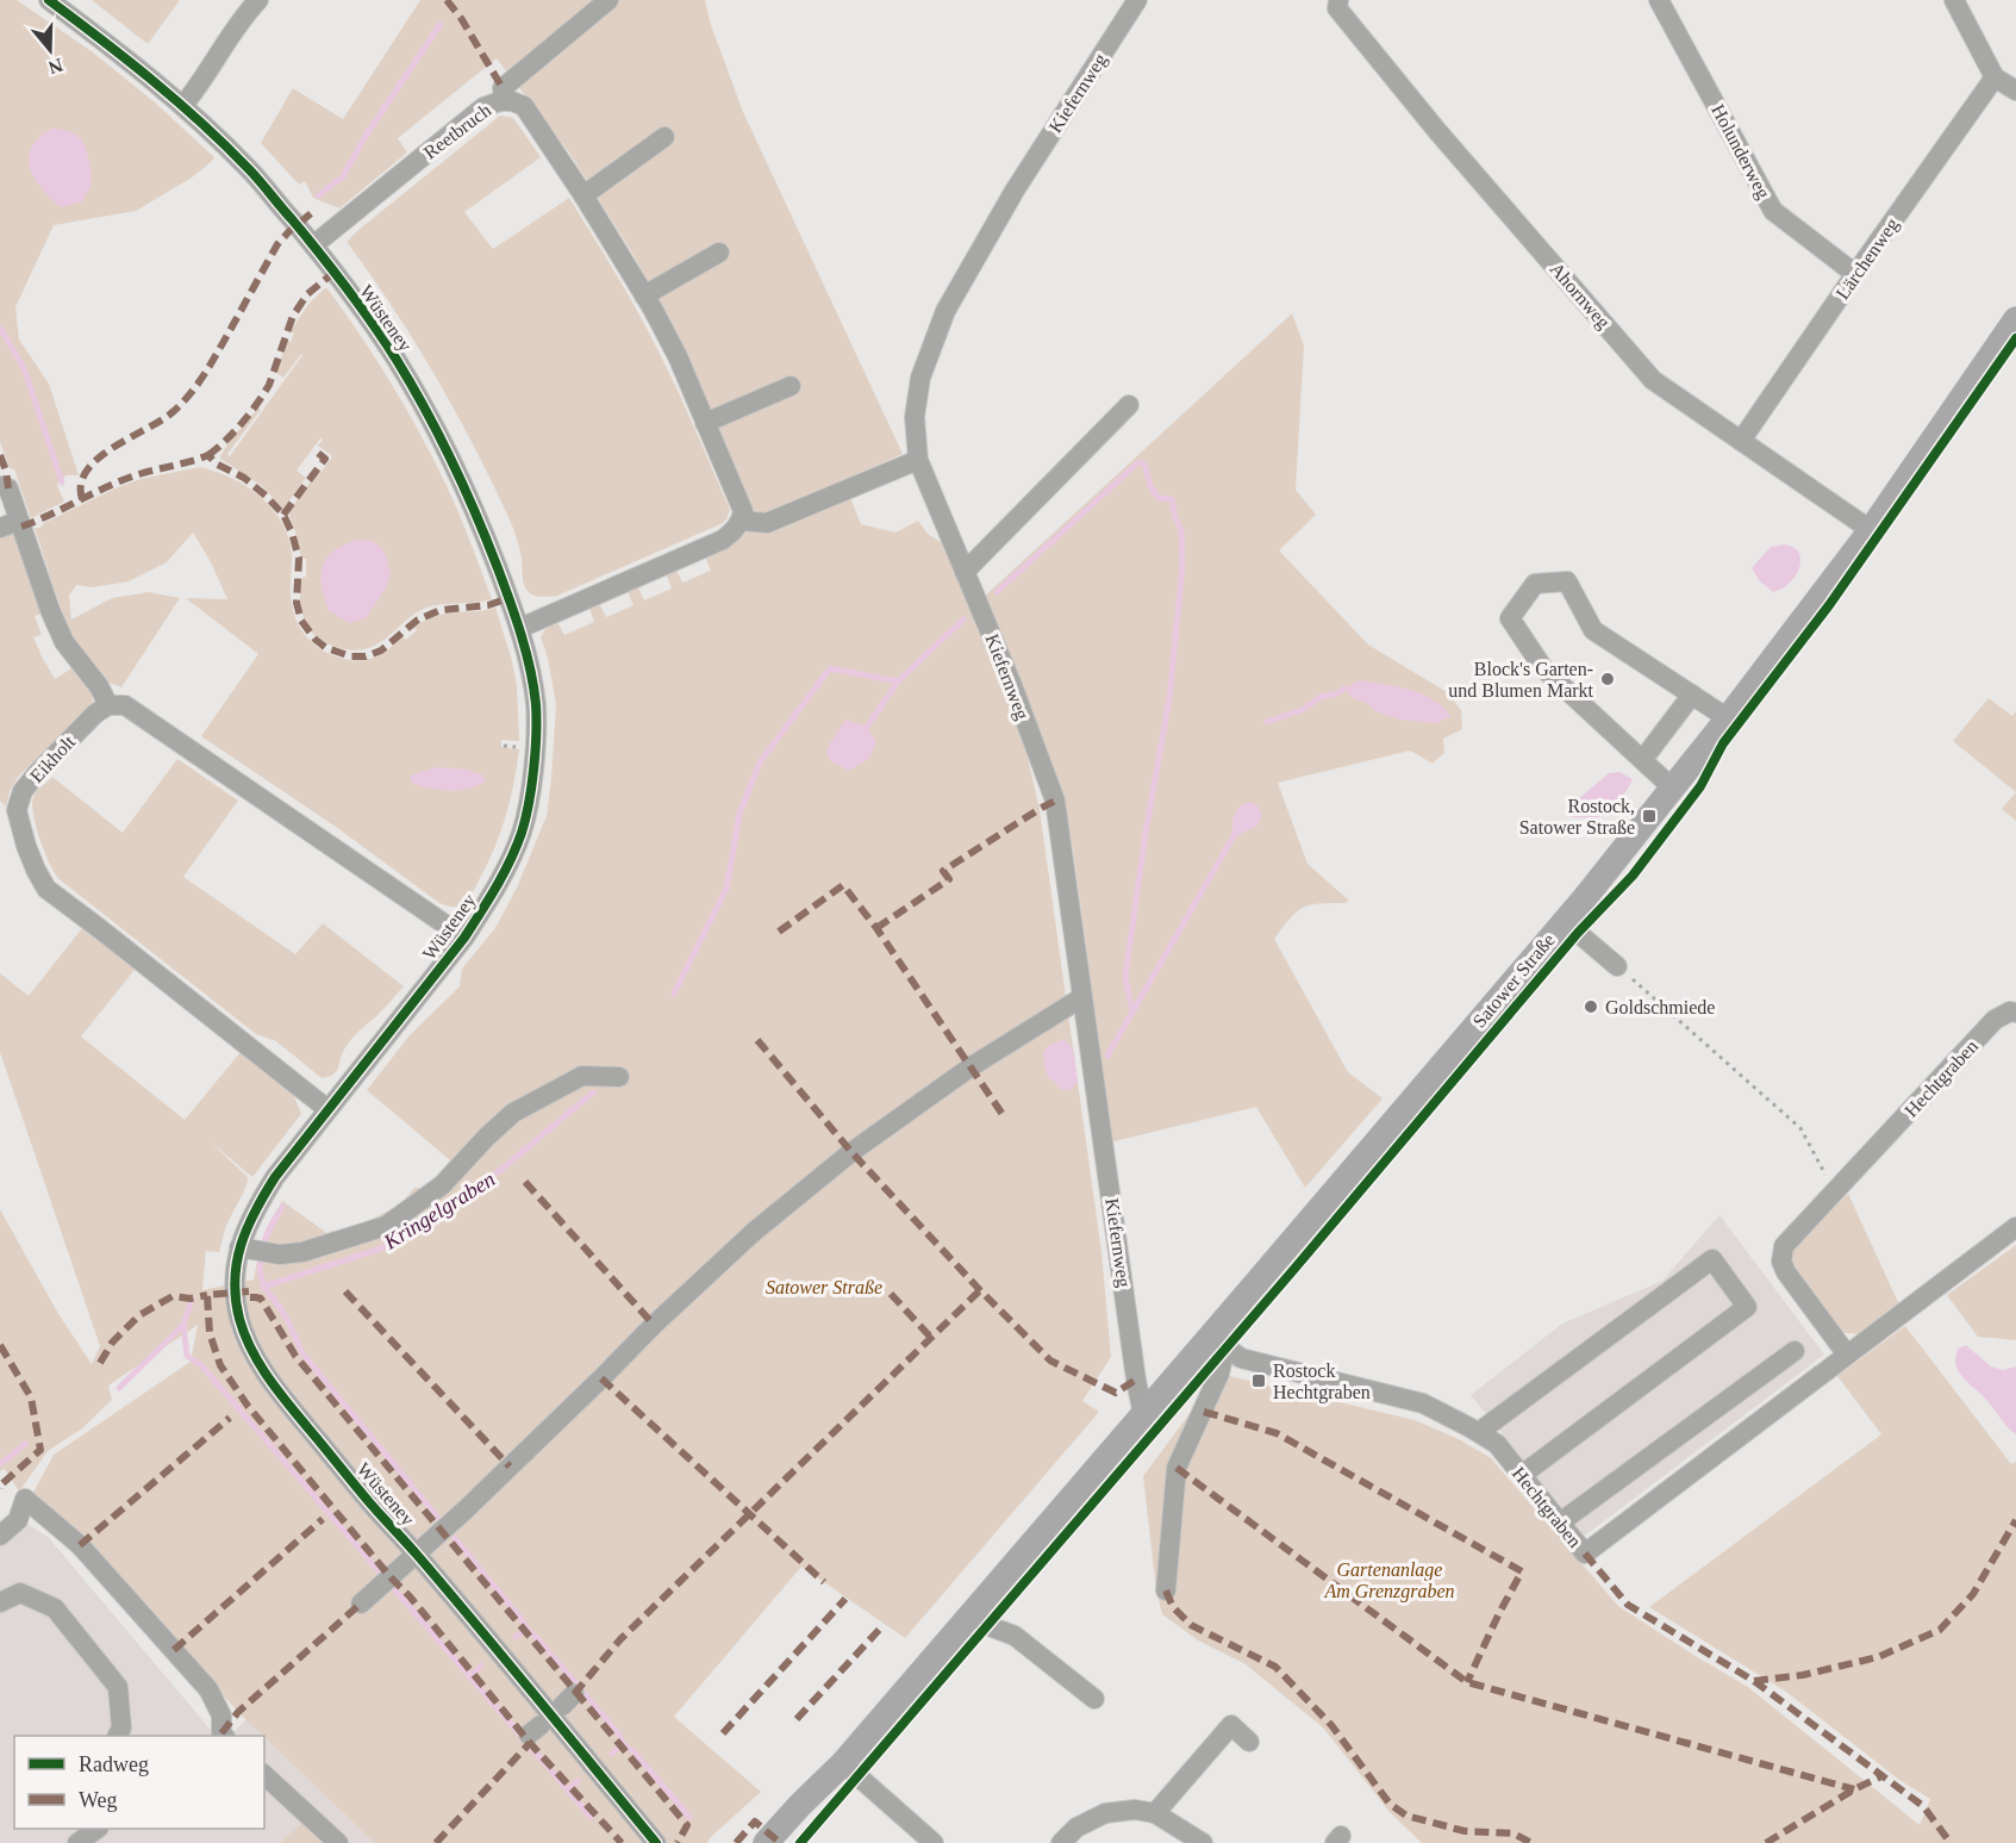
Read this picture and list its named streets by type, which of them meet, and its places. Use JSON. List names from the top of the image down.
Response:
{
  "streets": {
    "main road": ["Satower Straße"],
    "street": [
      "Kiefernweg",
      "Reetbruch",
      "Holunderweg",
      "Lärchenweg",
      "Ahornweg",
      "Wüsteney",
      "Eikholt",
      "Hechtgraben"
    ]
  },
  "crossings": [
    ["Kiefernweg", "Satower Straße"],
    ["Reetbruch", "Wüsteney"],
    ["Holunderweg", "Lärchenweg"],
    ["Lärchenweg", "Ahornweg"],
    ["Ahornweg", "Satower Straße"],
    ["Wüsteney", "Eikholt"],
    ["Satower Straße", "Hechtgraben"]
  ],
  "water": ["Kringelgraben"],
  "parks": ["Satower Straße", "Gartenanlage Am Grenzgraben"],
  "places": {
    "other": ["Block's Garten- und Blumen Markt", "Goldschmiede"],
    "transit": ["Rostock, Satower Straße", "Rostock Hechtgraben"]
  },
  "legend": ["Radweg", "Weg"],
  "north": "bottom"
}
